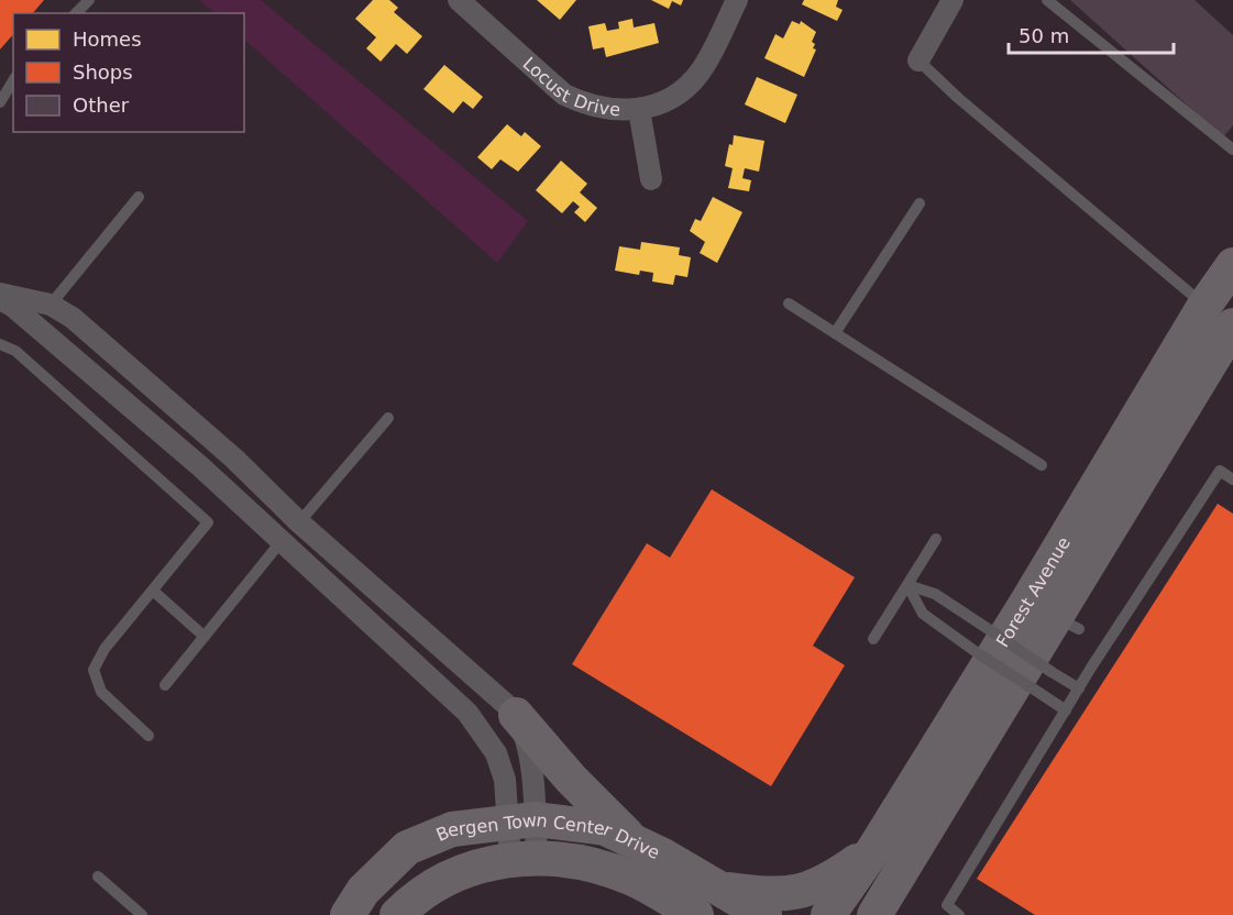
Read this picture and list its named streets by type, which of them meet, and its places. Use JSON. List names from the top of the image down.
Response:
{
  "streets": {
    "main road": ["Forest Avenue", "Bergen Town Center Drive"],
    "street": ["Locust Drive"]
  },
  "legend": ["Homes", "Shops", "Other"],
  "scale_bar": "50 m"
}
